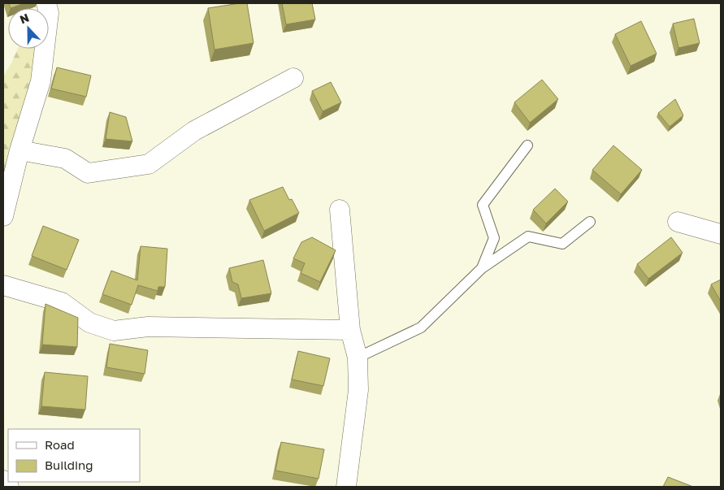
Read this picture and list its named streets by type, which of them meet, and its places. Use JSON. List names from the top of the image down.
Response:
{
  "legend": ["Road", "Building"],
  "north": "top"
}
